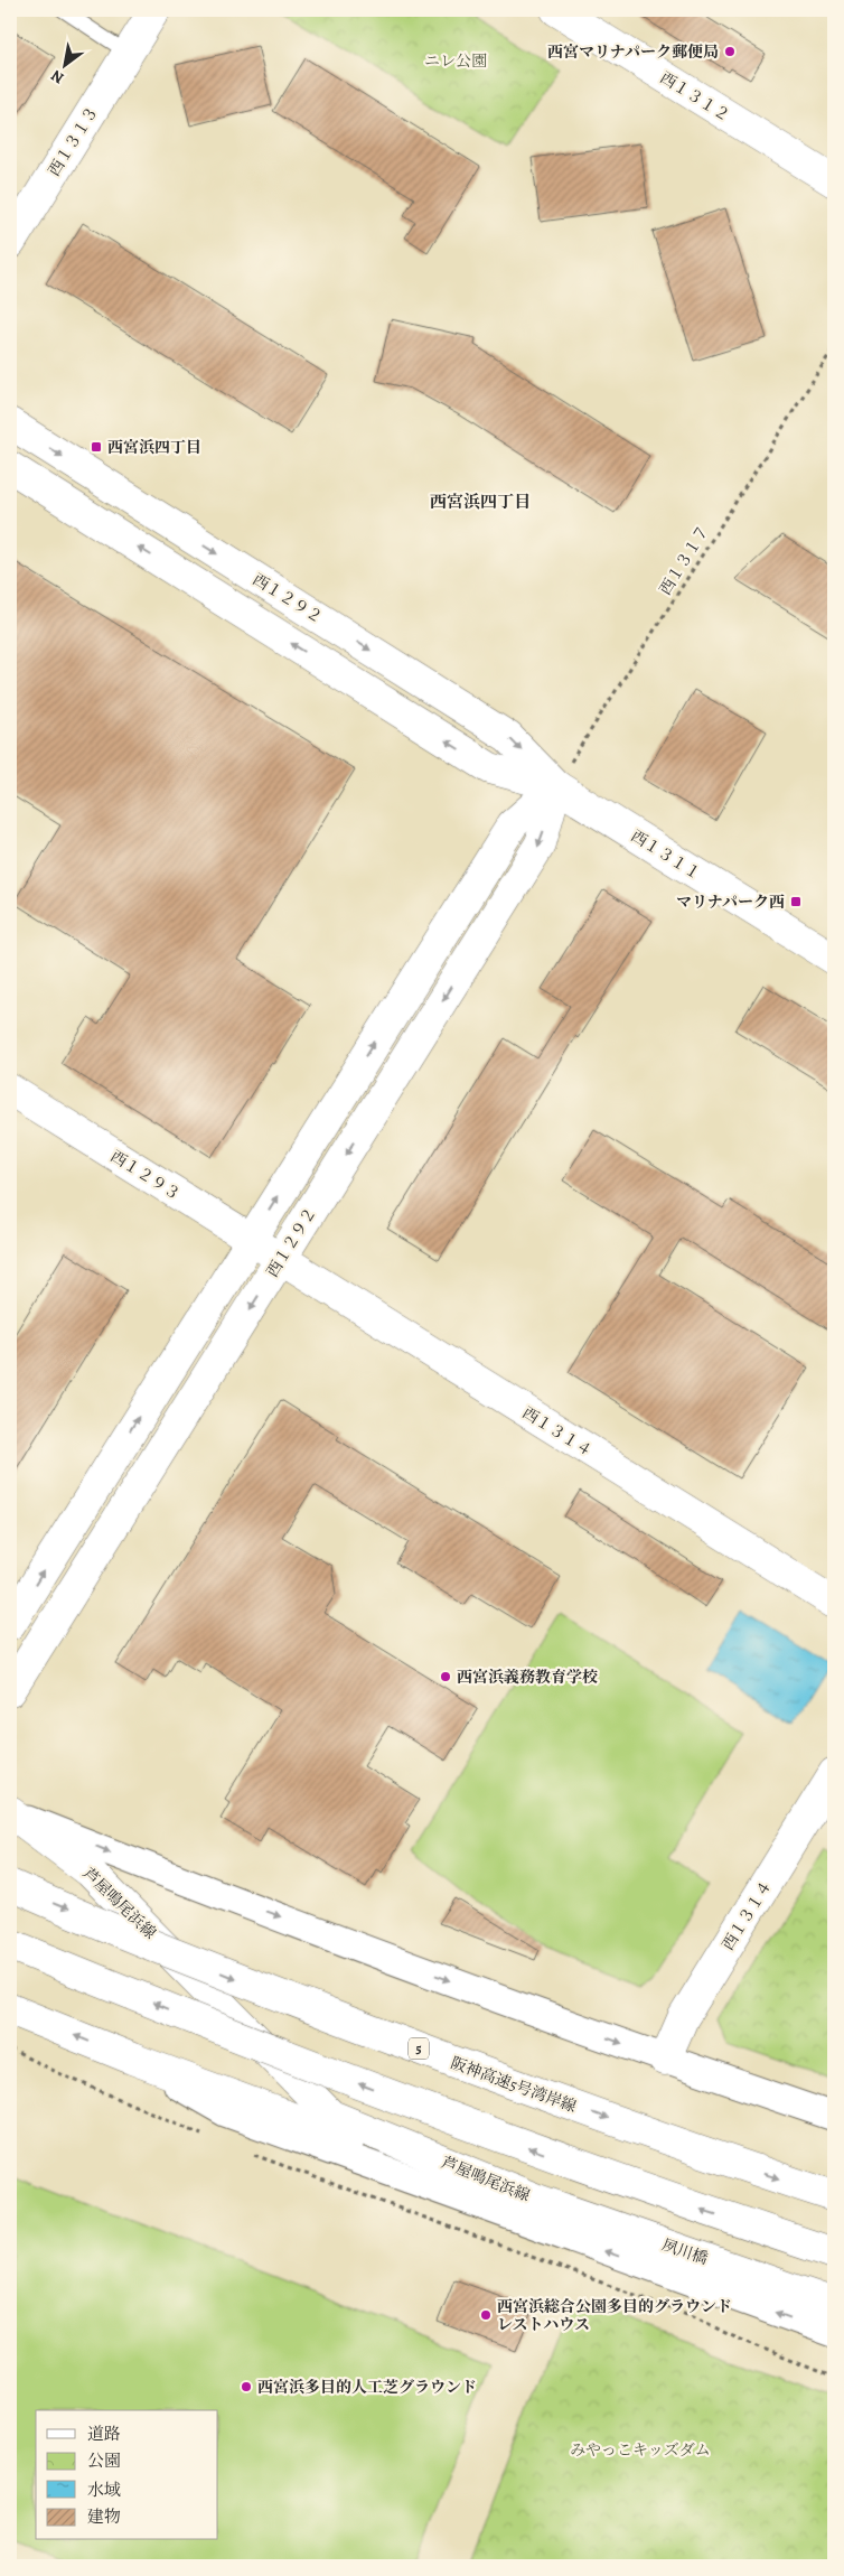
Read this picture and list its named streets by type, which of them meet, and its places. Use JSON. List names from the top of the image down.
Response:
{
  "streets": {
    "main road": [
      "西１３１２",
      "西１３１３",
      "西１２９２",
      "西１３１１",
      "西１２９３",
      "西１３１４",
      "芦屋鳴尾浜線",
      "5",
      "阪神高速5号湾岸線",
      "夙川橋"
    ],
    "path": ["西１３１７"]
  },
  "crossings": [
    ["西１３１７", "西１２９２"],
    ["西１３１７", "西１３１１"],
    ["西１２９２", "西１３１１"],
    ["西１２９２", "西１２９３"],
    ["西１２９２", "西１３１４"],
    ["西１２９３", "西１３１４"],
    ["芦屋鳴尾浜線", "夙川橋"]
  ],
  "districts": ["西宮浜四丁目"],
  "parks": ["ニレ公園", "みやっこキッズダム"],
  "places": {
    "other": [
      "西宮マリナパーク郵便局",
      "西宮浜義務教育学校",
      "西宮浜総合公園多目的グラウンド レストハウス",
      "西宮浜多目的人工芝グラウンド"
    ],
    "transit": ["西宮浜四丁目", "マリナパーク西"]
  },
  "legend": [
    "道路",
    "公園",
    "水域",
    "建物"
  ],
  "north": "bottom left"
}
